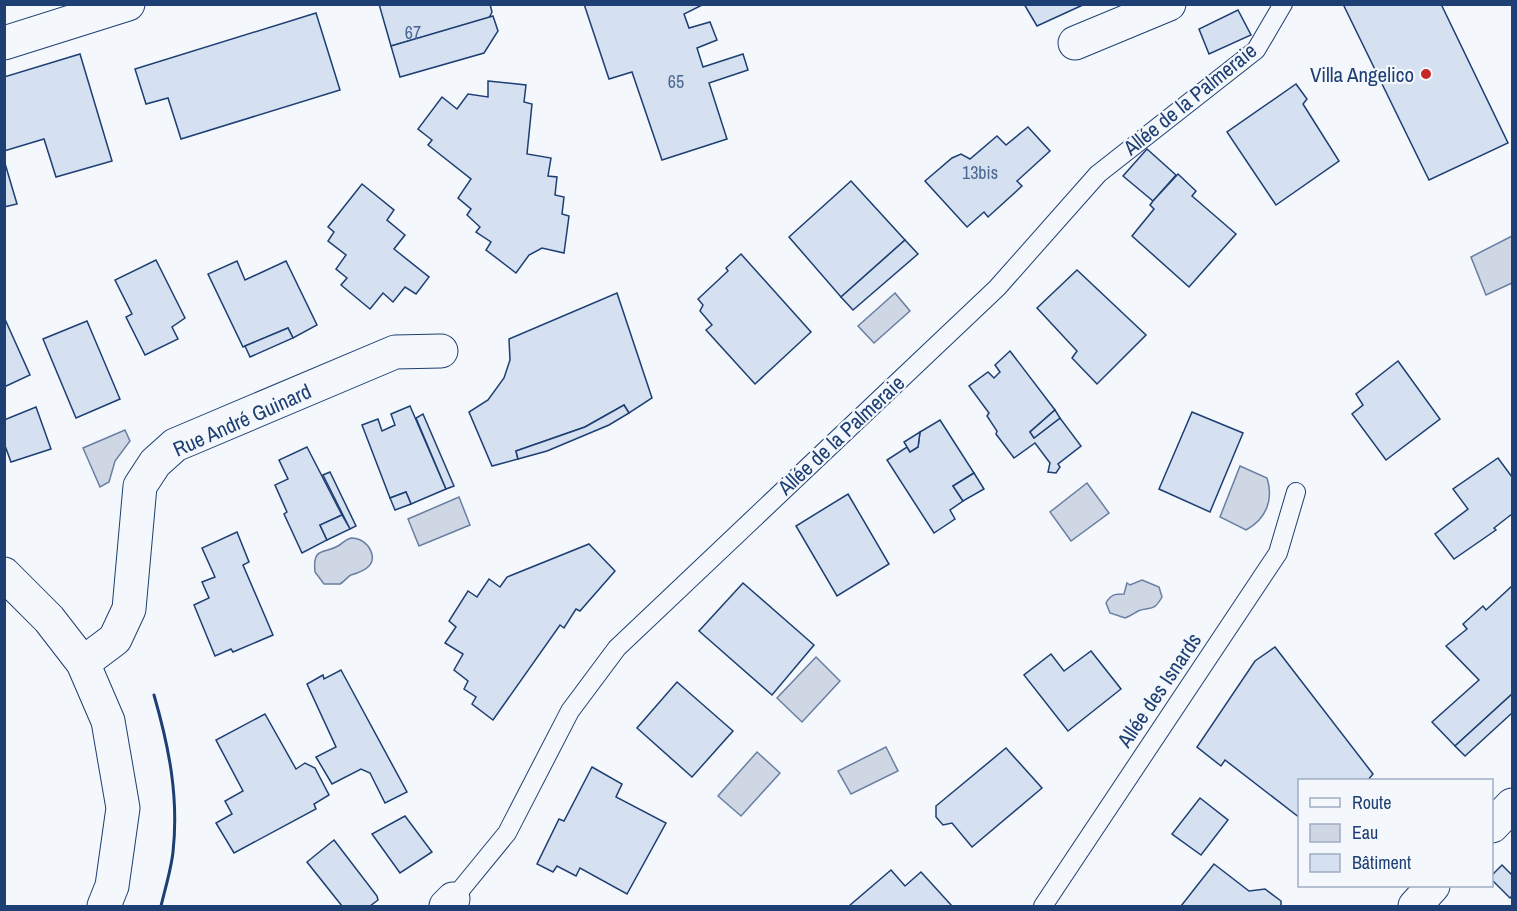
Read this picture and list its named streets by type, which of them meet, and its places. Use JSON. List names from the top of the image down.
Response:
{
  "streets": {
    "street": ["Rue André Guinard"],
    "lane": ["Allée de la Palmeraie", "Allée des Isnards"]
  },
  "places": ["Villa Angelico"],
  "house_numbers": ["67", "65", "13bis"],
  "legend": ["Route", "Eau", "Bâtiment"]
}
